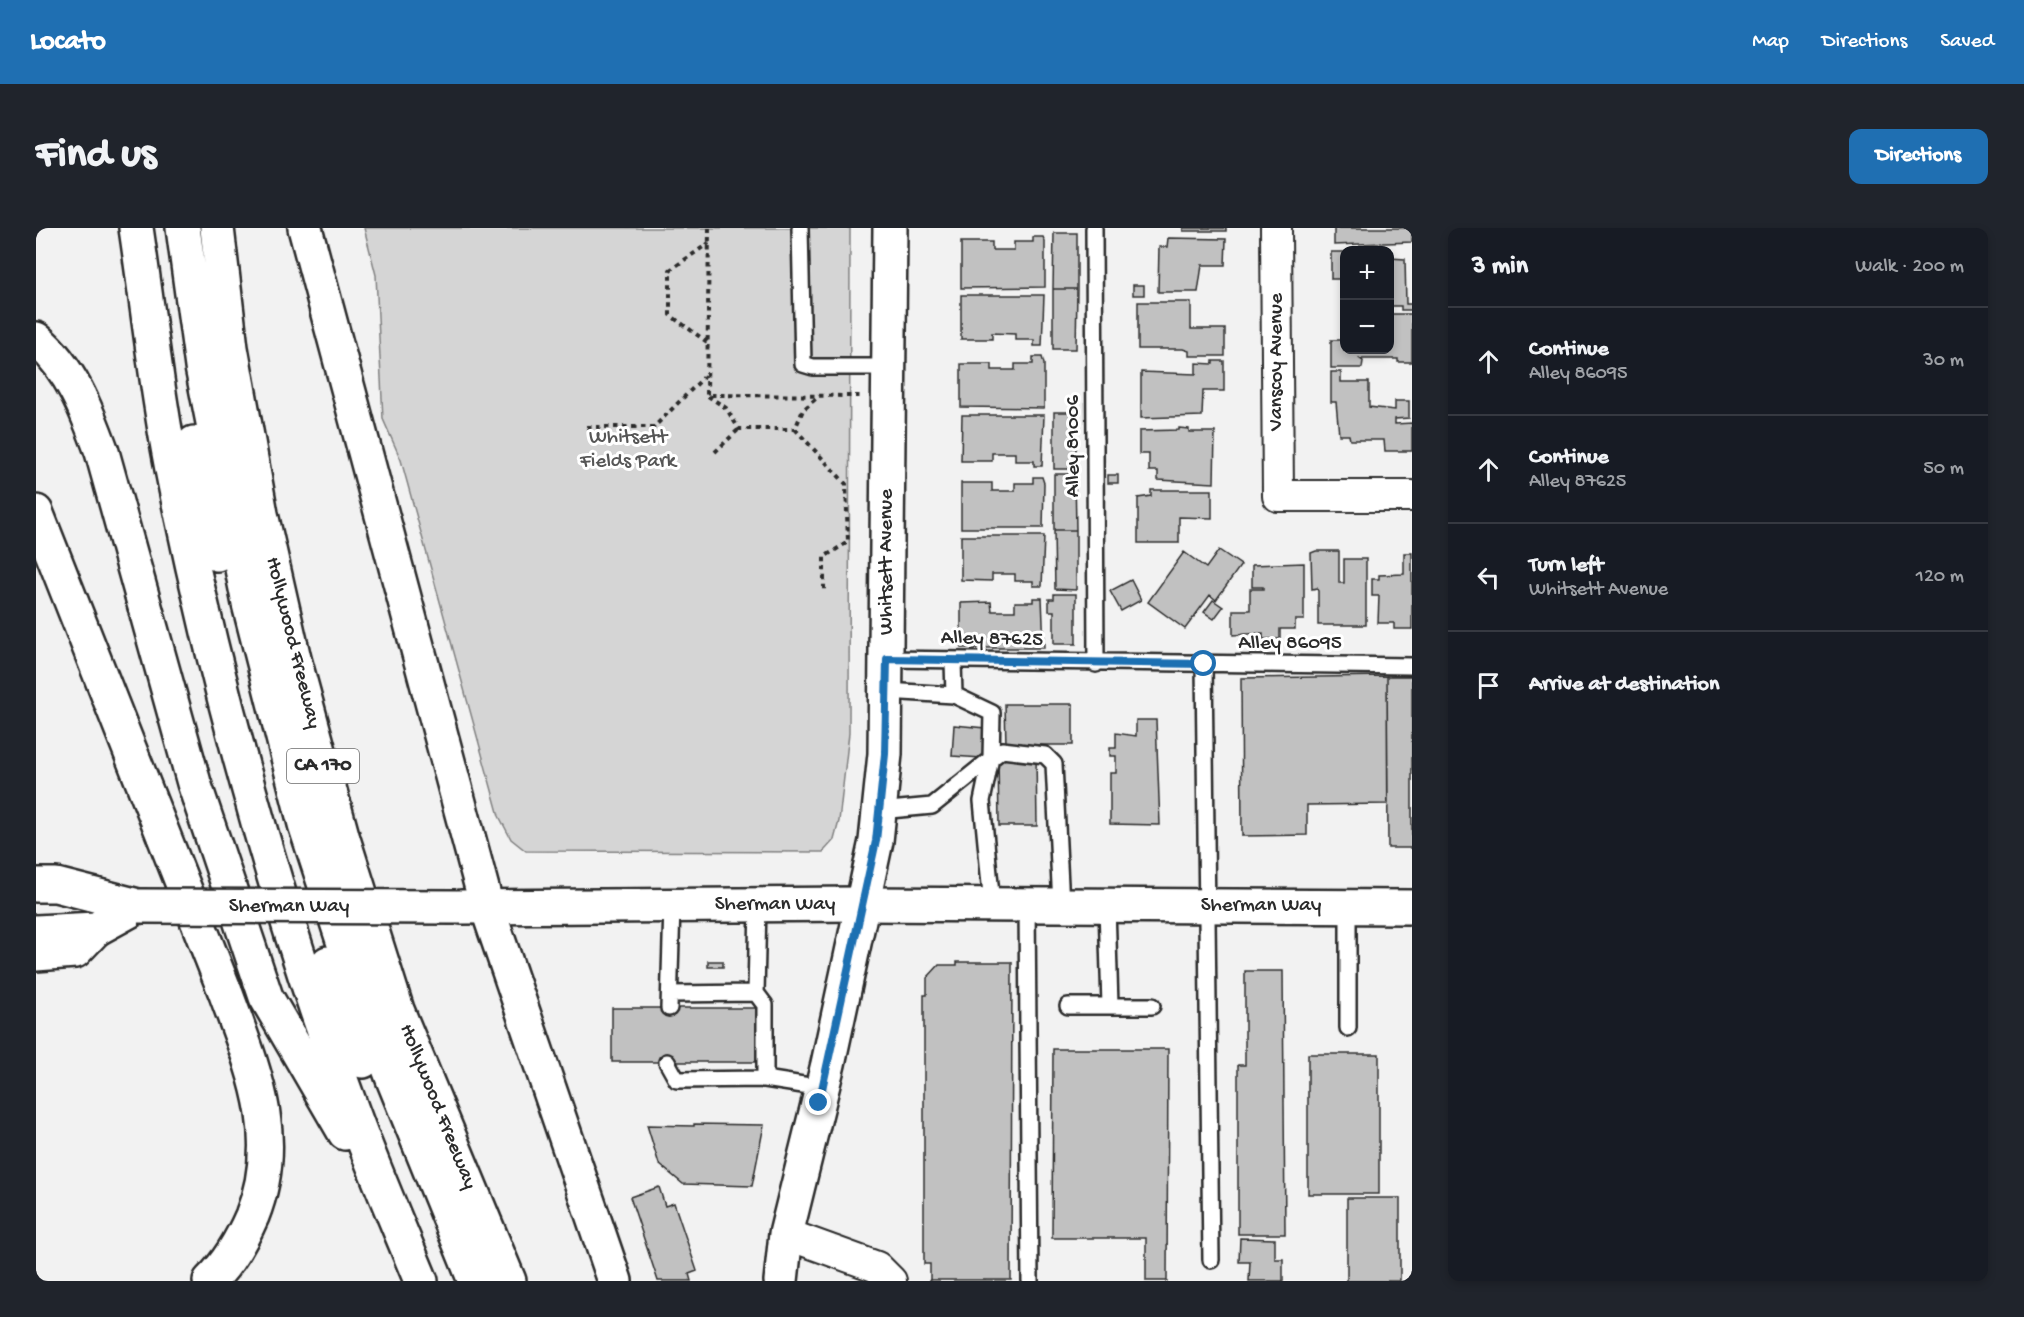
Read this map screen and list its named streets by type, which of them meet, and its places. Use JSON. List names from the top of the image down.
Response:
{
  "streets": {
    "main road": [
      "Whitsett Avenue",
      "Hollywood Freeway",
      "CA 170",
      "Sherman Way"
    ],
    "street": ["Vanscoy Avenue"],
    "lane": ["Alley 81006", "Alley 87625", "Alley 86095"]
  },
  "crossings": [
    ["Alley 81006", "Alley 87625"],
    ["Alley 81006", "Alley 86095"],
    ["Whitsett Avenue", "Alley 87625"],
    ["Whitsett Avenue", "Sherman Way"],
    ["Alley 87625", "Alley 86095"]
  ],
  "parks": ["Whitsett Fields Park"],
  "page": {
    "header": "Locato",
    "nav": ["Map", "Directions", "Saved"],
    "buttons": "Directions",
    "title": "Find us",
    "heading": ["3 min", "Walk · 200 m"],
    "map_buttons": ["+", "−"],
    "list": [
      ["Continue", "Alley 86095", "30 m"],
      ["Continue", "Alley 87625", "50 m"],
      ["Turn left", "Whitsett Avenue", "120 m"],
      "Arrive at destination"
    ]
  }
}
